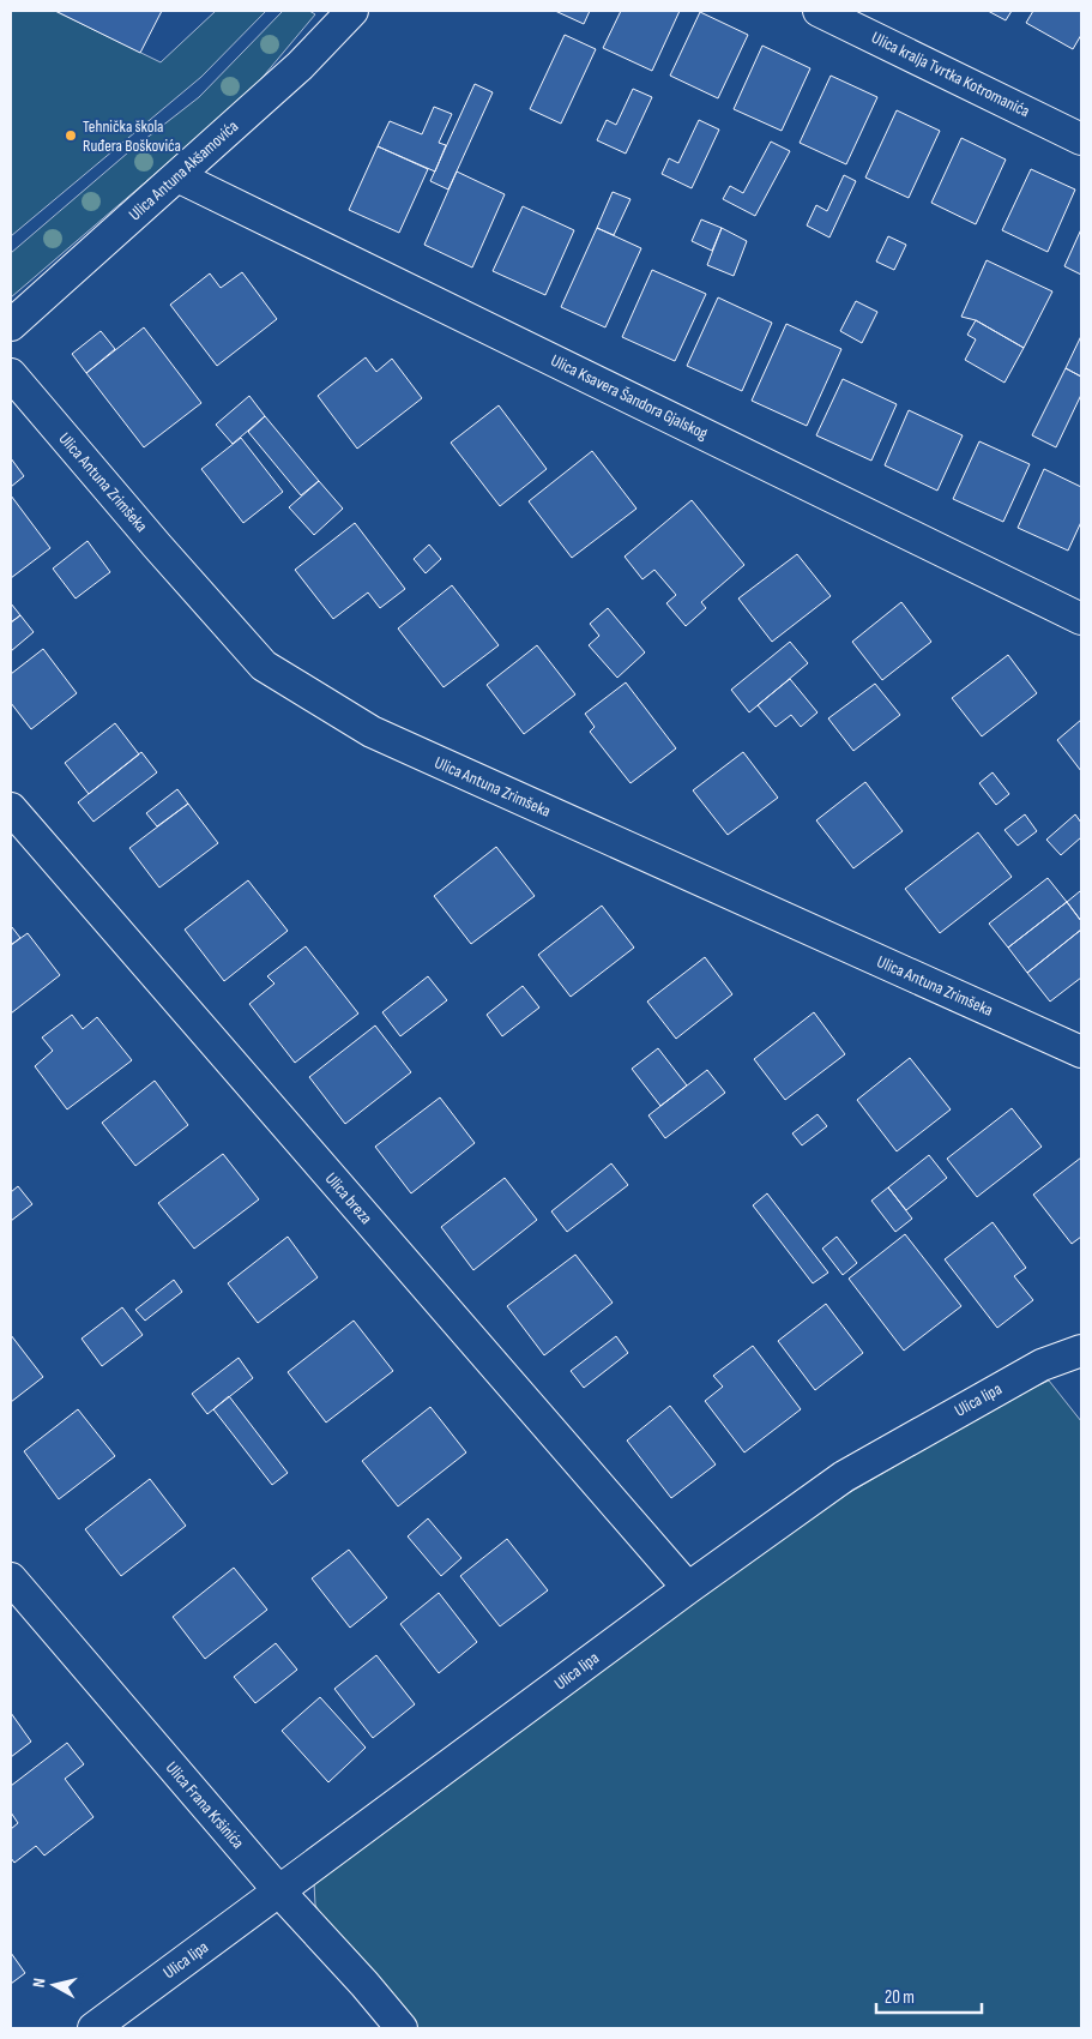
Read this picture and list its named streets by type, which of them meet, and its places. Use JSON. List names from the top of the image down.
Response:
{
  "streets": {
    "street": [
      "Ulica kralja Tvrtka Kotromanića",
      "Ulica Antuna Akšamovića",
      "Ulica Ksavera Šandora Gjalskog",
      "Ulica Antuna Zrimšeka",
      "Ulica breza",
      "Ulica lipa",
      "Ulica Frana Kršinića"
    ]
  },
  "crossings": [
    ["Ulica Antuna Akšamovića", "Ulica Ksavera Šandora Gjalskog"],
    ["Ulica breza", "Ulica lipa"],
    ["Ulica lipa", "Ulica Frana Kršinića"]
  ],
  "places": ["Tehnička škola Ruđera Boškovića"],
  "scale_bar": "20 m",
  "north": "left"
}
